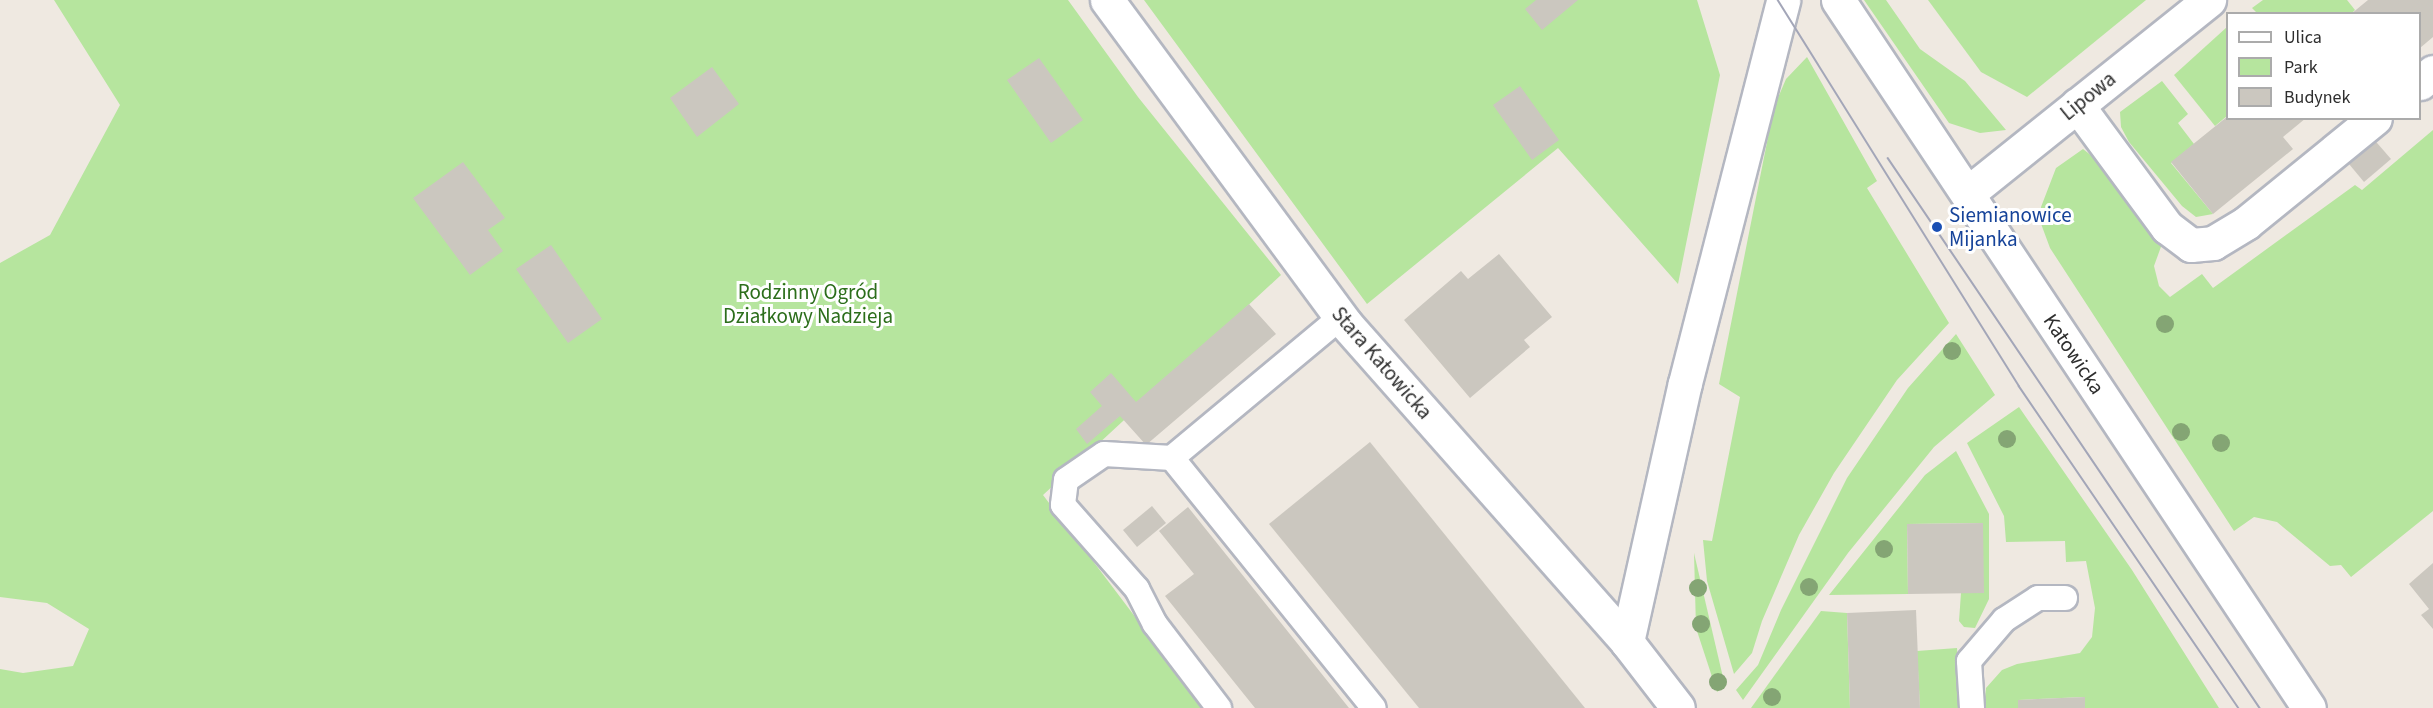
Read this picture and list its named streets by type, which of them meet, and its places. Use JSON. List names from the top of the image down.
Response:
{
  "streets": {
    "street": ["Lipowa", "Katowicka", "Stara Katowicka"]
  },
  "crossings": [
    ["Lipowa", "Katowicka"]
  ],
  "parks": ["Rodzinny Ogród Działkowy Nadzieja"],
  "places": ["Siemianowice Mijanka"],
  "legend": ["Ulica", "Park", "Budynek"]
}
